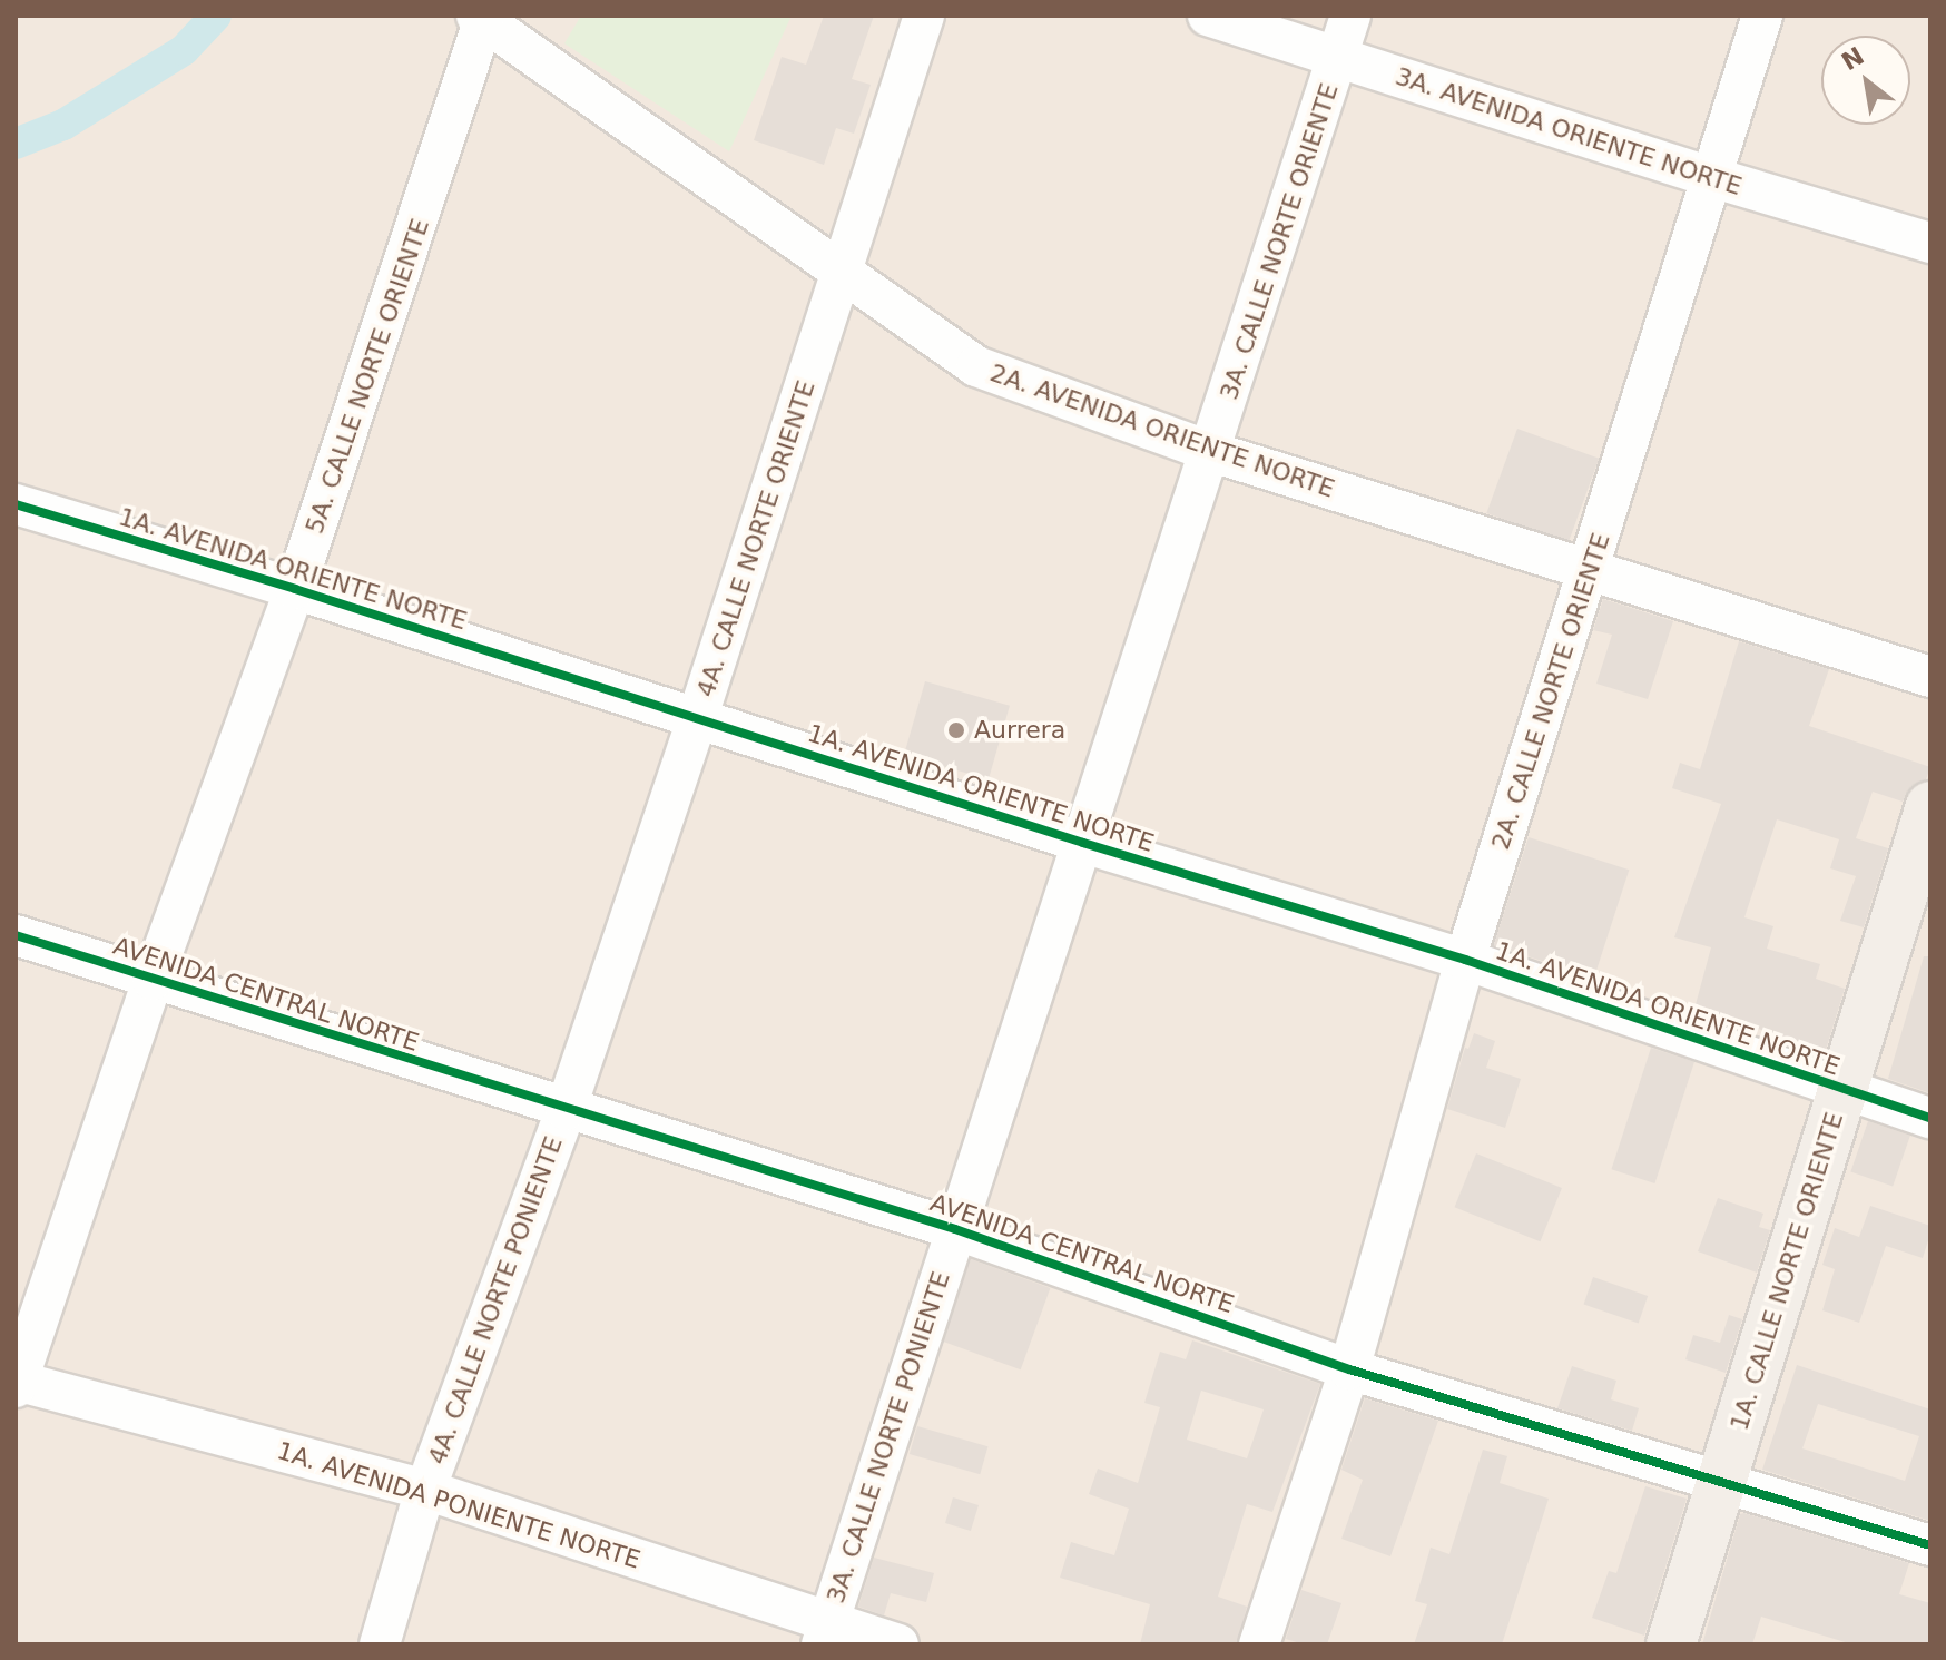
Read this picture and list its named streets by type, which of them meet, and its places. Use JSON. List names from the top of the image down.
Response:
{
  "streets": {
    "main road": ["1A. CALLE NORTE ORIENTE"],
    "street": [
      "3A. AVENIDA ORIENTE NORTE",
      "3A. CALLE NORTE ORIENTE",
      "5A. CALLE NORTE ORIENTE",
      "2A. AVENIDA ORIENTE NORTE",
      "4A. CALLE NORTE ORIENTE",
      "1A. AVENIDA ORIENTE NORTE",
      "2A. CALLE NORTE ORIENTE",
      "AVENIDA CENTRAL NORTE",
      "4A. CALLE NORTE PONIENTE",
      "3A. CALLE NORTE PONIENTE",
      "1A. AVENIDA PONIENTE NORTE"
    ]
  },
  "crossings": [
    ["3A. AVENIDA ORIENTE NORTE", "3A. CALLE NORTE ORIENTE"],
    ["3A. AVENIDA ORIENTE NORTE", "2A. CALLE NORTE ORIENTE"],
    ["3A. CALLE NORTE ORIENTE", "2A. AVENIDA ORIENTE NORTE"],
    ["3A. CALLE NORTE ORIENTE", "1A. AVENIDA ORIENTE NORTE"],
    ["3A. CALLE NORTE ORIENTE", "AVENIDA CENTRAL NORTE"],
    ["3A. CALLE NORTE ORIENTE", "3A. CALLE NORTE PONIENTE"],
    ["5A. CALLE NORTE ORIENTE", "2A. AVENIDA ORIENTE NORTE"],
    ["5A. CALLE NORTE ORIENTE", "1A. AVENIDA ORIENTE NORTE"],
    ["5A. CALLE NORTE ORIENTE", "AVENIDA CENTRAL NORTE"],
    ["5A. CALLE NORTE ORIENTE", "1A. AVENIDA PONIENTE NORTE"],
    ["2A. AVENIDA ORIENTE NORTE", "4A. CALLE NORTE ORIENTE"],
    ["2A. AVENIDA ORIENTE NORTE", "2A. CALLE NORTE ORIENTE"],
    ["4A. CALLE NORTE ORIENTE", "1A. AVENIDA ORIENTE NORTE"],
    ["4A. CALLE NORTE ORIENTE", "AVENIDA CENTRAL NORTE"],
    ["4A. CALLE NORTE ORIENTE", "4A. CALLE NORTE PONIENTE"],
    ["1A. AVENIDA ORIENTE NORTE", "2A. CALLE NORTE ORIENTE"],
    ["1A. AVENIDA ORIENTE NORTE", "1A. CALLE NORTE ORIENTE"],
    ["2A. CALLE NORTE ORIENTE", "AVENIDA CENTRAL NORTE"],
    ["AVENIDA CENTRAL NORTE", "1A. CALLE NORTE ORIENTE"],
    ["AVENIDA CENTRAL NORTE", "4A. CALLE NORTE PONIENTE"],
    ["AVENIDA CENTRAL NORTE", "3A. CALLE NORTE PONIENTE"],
    ["4A. CALLE NORTE PONIENTE", "1A. AVENIDA PONIENTE NORTE"],
    ["3A. CALLE NORTE PONIENTE", "1A. AVENIDA PONIENTE NORTE"]
  ],
  "places": ["Aurrera"],
  "north": "top left"
}
